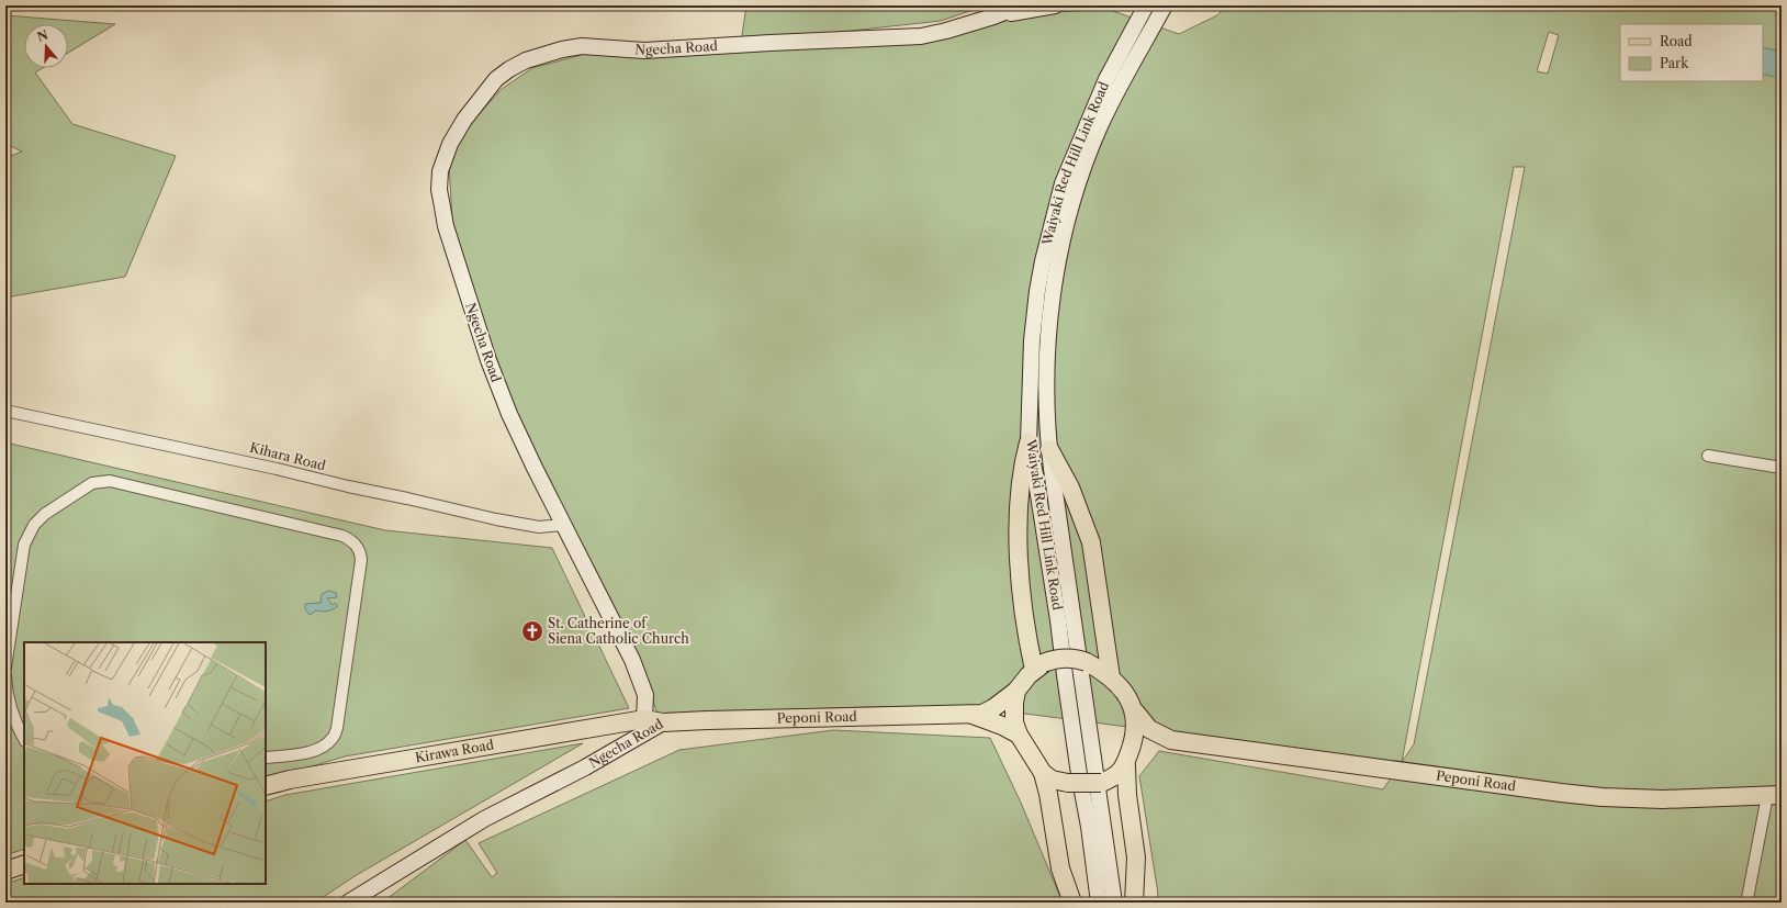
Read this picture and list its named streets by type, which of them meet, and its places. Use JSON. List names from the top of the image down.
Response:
{
  "streets": {
    "main road": [
      "Ngecha Road",
      "Waiyaki Red Hill Link Road",
      "Peponi Road",
      "Kirawa Road"
    ],
    "street": ["Kihara Road"]
  },
  "crossings": [
    ["Ngecha Road", "Kihara Road"],
    ["Ngecha Road", "Peponi Road"],
    ["Ngecha Road", "Kirawa Road"]
  ],
  "places": {
    "church": ["St. Catherine of Siena Catholic Church"]
  },
  "legend": ["Road", "Park"],
  "north": "top"
}
